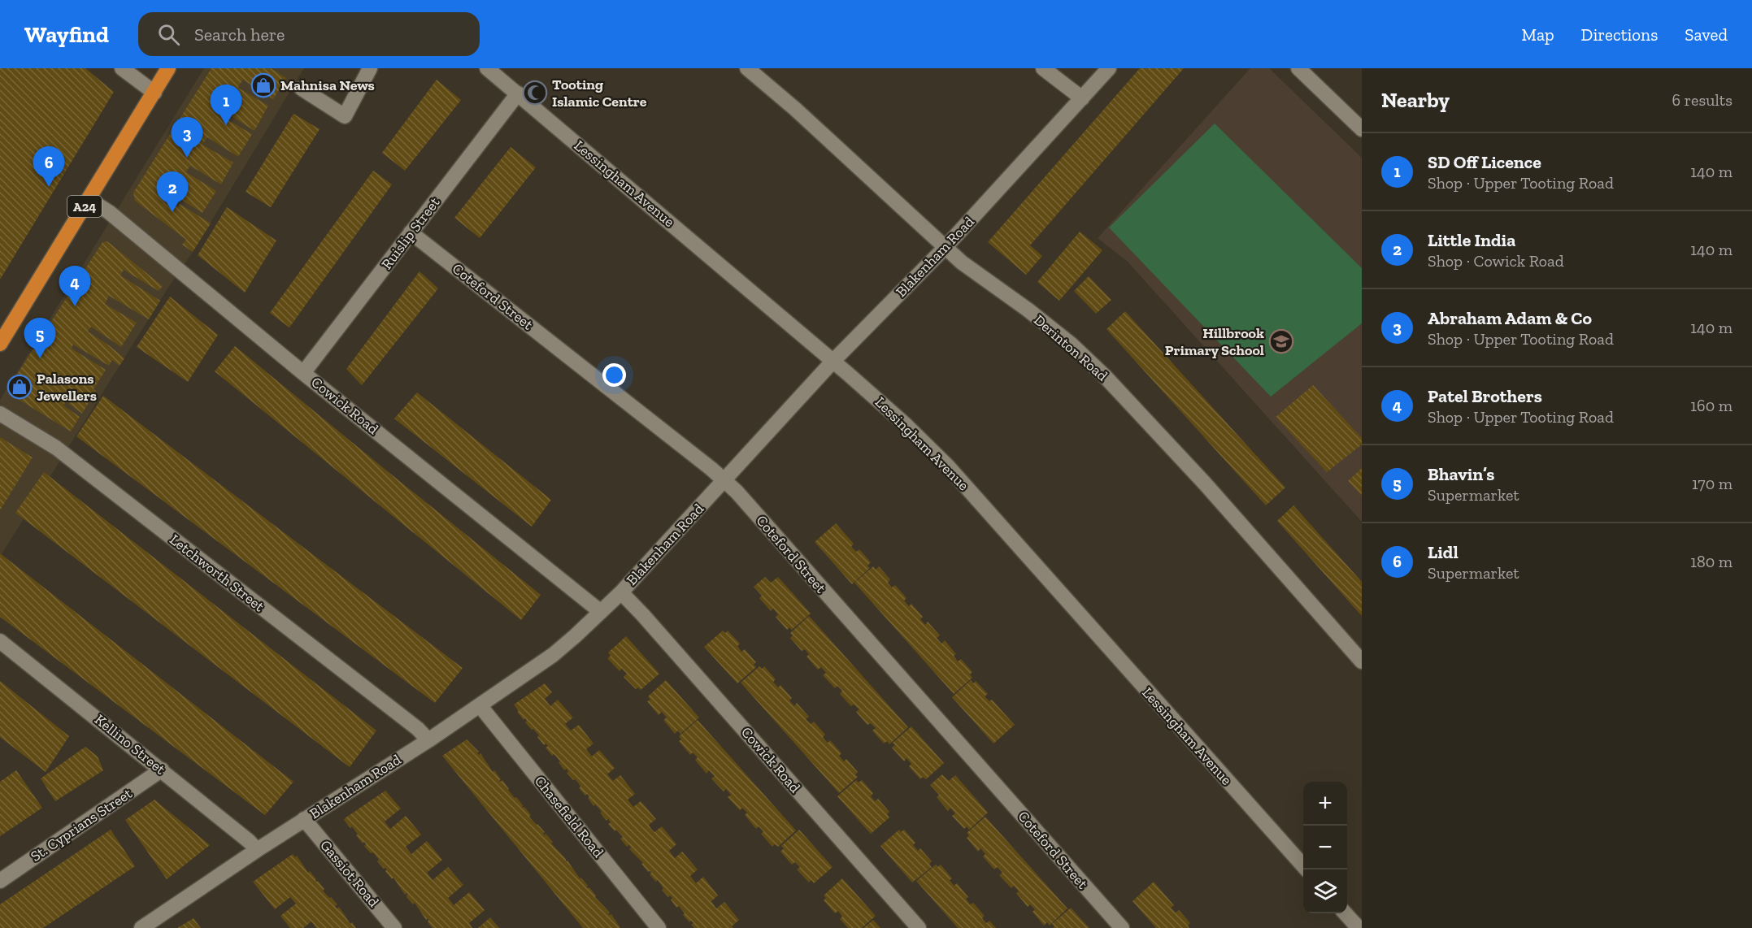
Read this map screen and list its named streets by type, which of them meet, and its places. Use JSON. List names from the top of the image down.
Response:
{
  "streets": {
    "highway": ["A24"],
    "street": [
      "Lessingham Avenue",
      "Ruislip Street",
      "Blakenham Road",
      "Coteford Street",
      "Derinton Road",
      "Cowick Road",
      "Letchworth Street",
      "Kellino Street",
      "Chasefield Road",
      "St. Cyprians Street",
      "Gassiot Road"
    ]
  },
  "crossings": [
    ["Lessingham Avenue", "Ruislip Street"],
    ["Lessingham Avenue", "Blakenham Road"],
    ["A24", "Cowick Road"],
    ["Ruislip Street", "Coteford Street"],
    ["Ruislip Street", "Cowick Road"],
    ["Blakenham Road", "Coteford Street"],
    ["Blakenham Road", "Derinton Road"],
    ["Blakenham Road", "Cowick Road"],
    ["Blakenham Road", "Letchworth Street"],
    ["Blakenham Road", "Kellino Street"],
    ["Blakenham Road", "Chasefield Road"],
    ["Blakenham Road", "Gassiot Road"],
    ["Kellino Street", "St. Cyprians Street"]
  ],
  "places": {
    "shop": ["Mahnisa News", "Palasons Jewellers"],
    "mosque": ["Tooting Islamic Centre"],
    "school or university": ["Hillbrook Primary School"]
  },
  "page": {
    "header": "Wayfind",
    "search": "Search here",
    "nav": ["Map", "Directions", "Saved"],
    "heading": ["Nearby", "6 results"],
    "pins": [
      "1",
      "3",
      "6",
      "2",
      "4",
      "5"
    ],
    "list": [
      {
        "mark": "1",
        "name": "SD Off Licence",
        "note": "Shop · Upper Tooting Road",
        "value": "140 m"
      },
      {
        "mark": "2",
        "name": "Little India",
        "note": "Shop · Cowick Road",
        "value": "140 m"
      },
      {
        "mark": "3",
        "name": "Abraham Adam & Co",
        "note": "Shop · Upper Tooting Road",
        "value": "140 m"
      },
      {
        "mark": "4",
        "name": "Patel Brothers",
        "note": "Shop · Upper Tooting Road",
        "value": "160 m"
      },
      {
        "mark": "5",
        "name": "Bhavin’s",
        "note": "Supermarket",
        "value": "170 m"
      },
      {
        "mark": "6",
        "name": "Lidl",
        "note": "Supermarket",
        "value": "180 m"
      }
    ],
    "map_buttons": ["+", "−"]
  }
}
